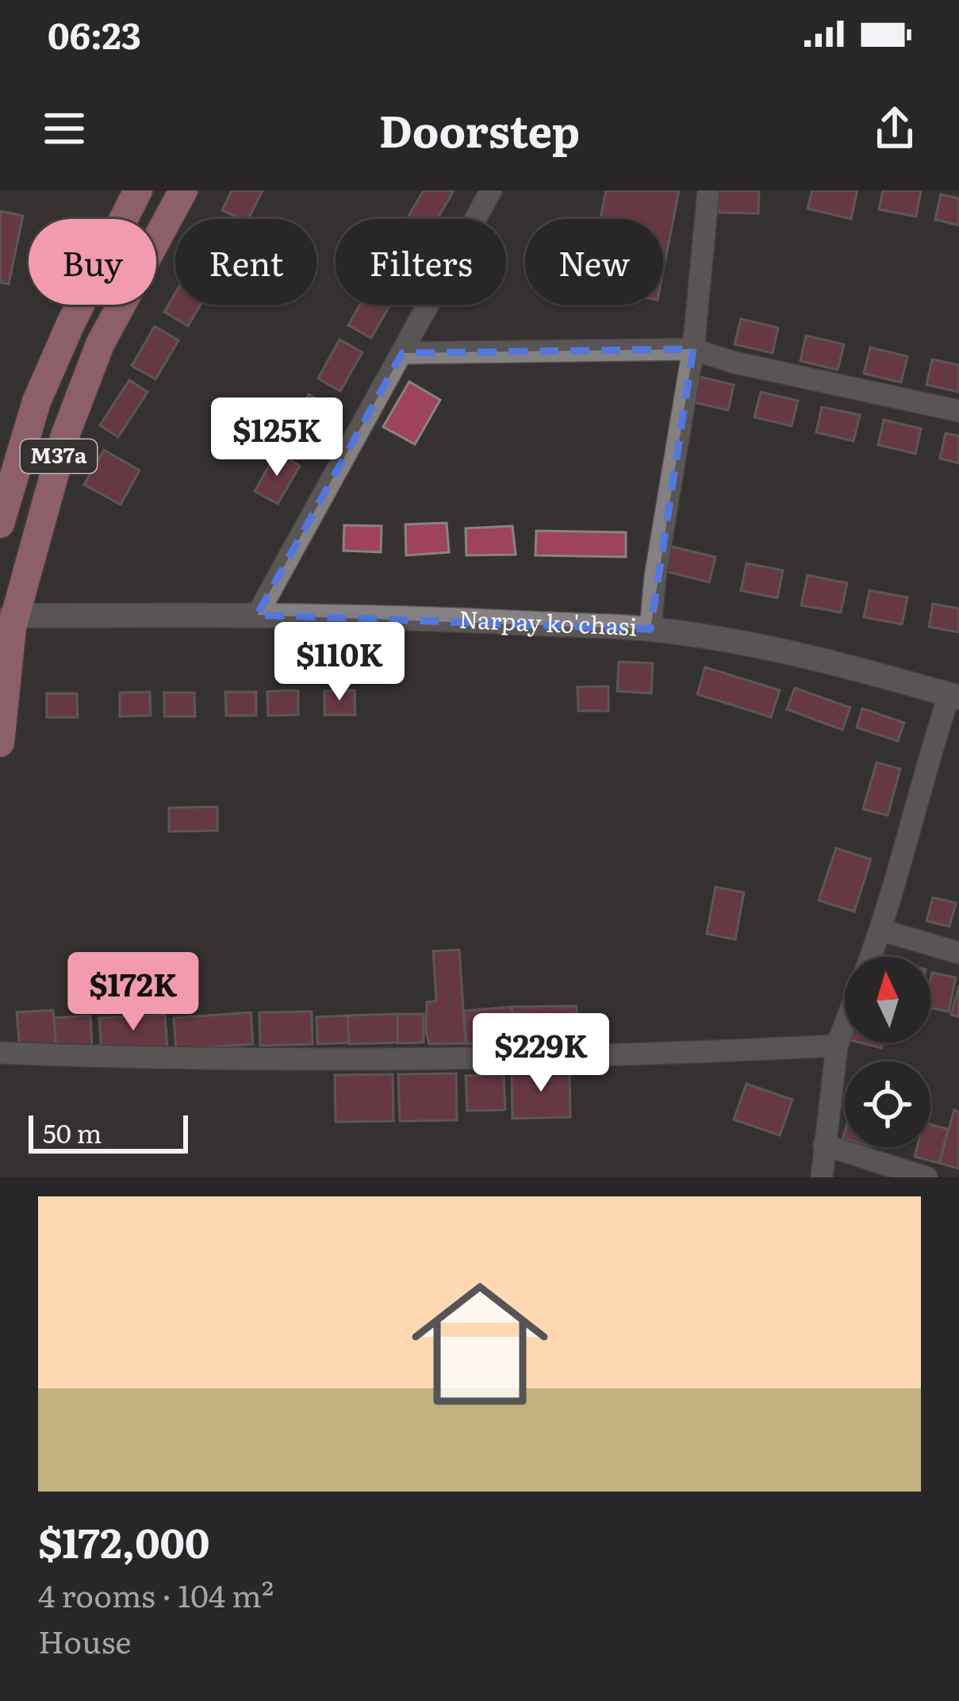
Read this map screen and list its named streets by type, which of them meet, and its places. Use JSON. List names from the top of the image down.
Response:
{
  "streets": {
    "highway": ["M37a"],
    "street": ["Narpay ko'chasi"]
  },
  "crossings": [
    ["M37a", "Narpay ko'chasi"]
  ],
  "scale_bar": "50 m",
  "north": "top",
  "page": {
    "status": "06:23",
    "header": "Doorstep",
    "chip": [
      "Buy",
      "Rent",
      "Filters",
      "New"
    ],
    "price": [
      "$125K",
      "$110K",
      "$172K",
      "$229K"
    ],
    "scale": "50 m",
    "list": [
      {
        "name": "$172,000",
        "note": "4 rooms · 104 m² · House"
      }
    ]
  }
}
